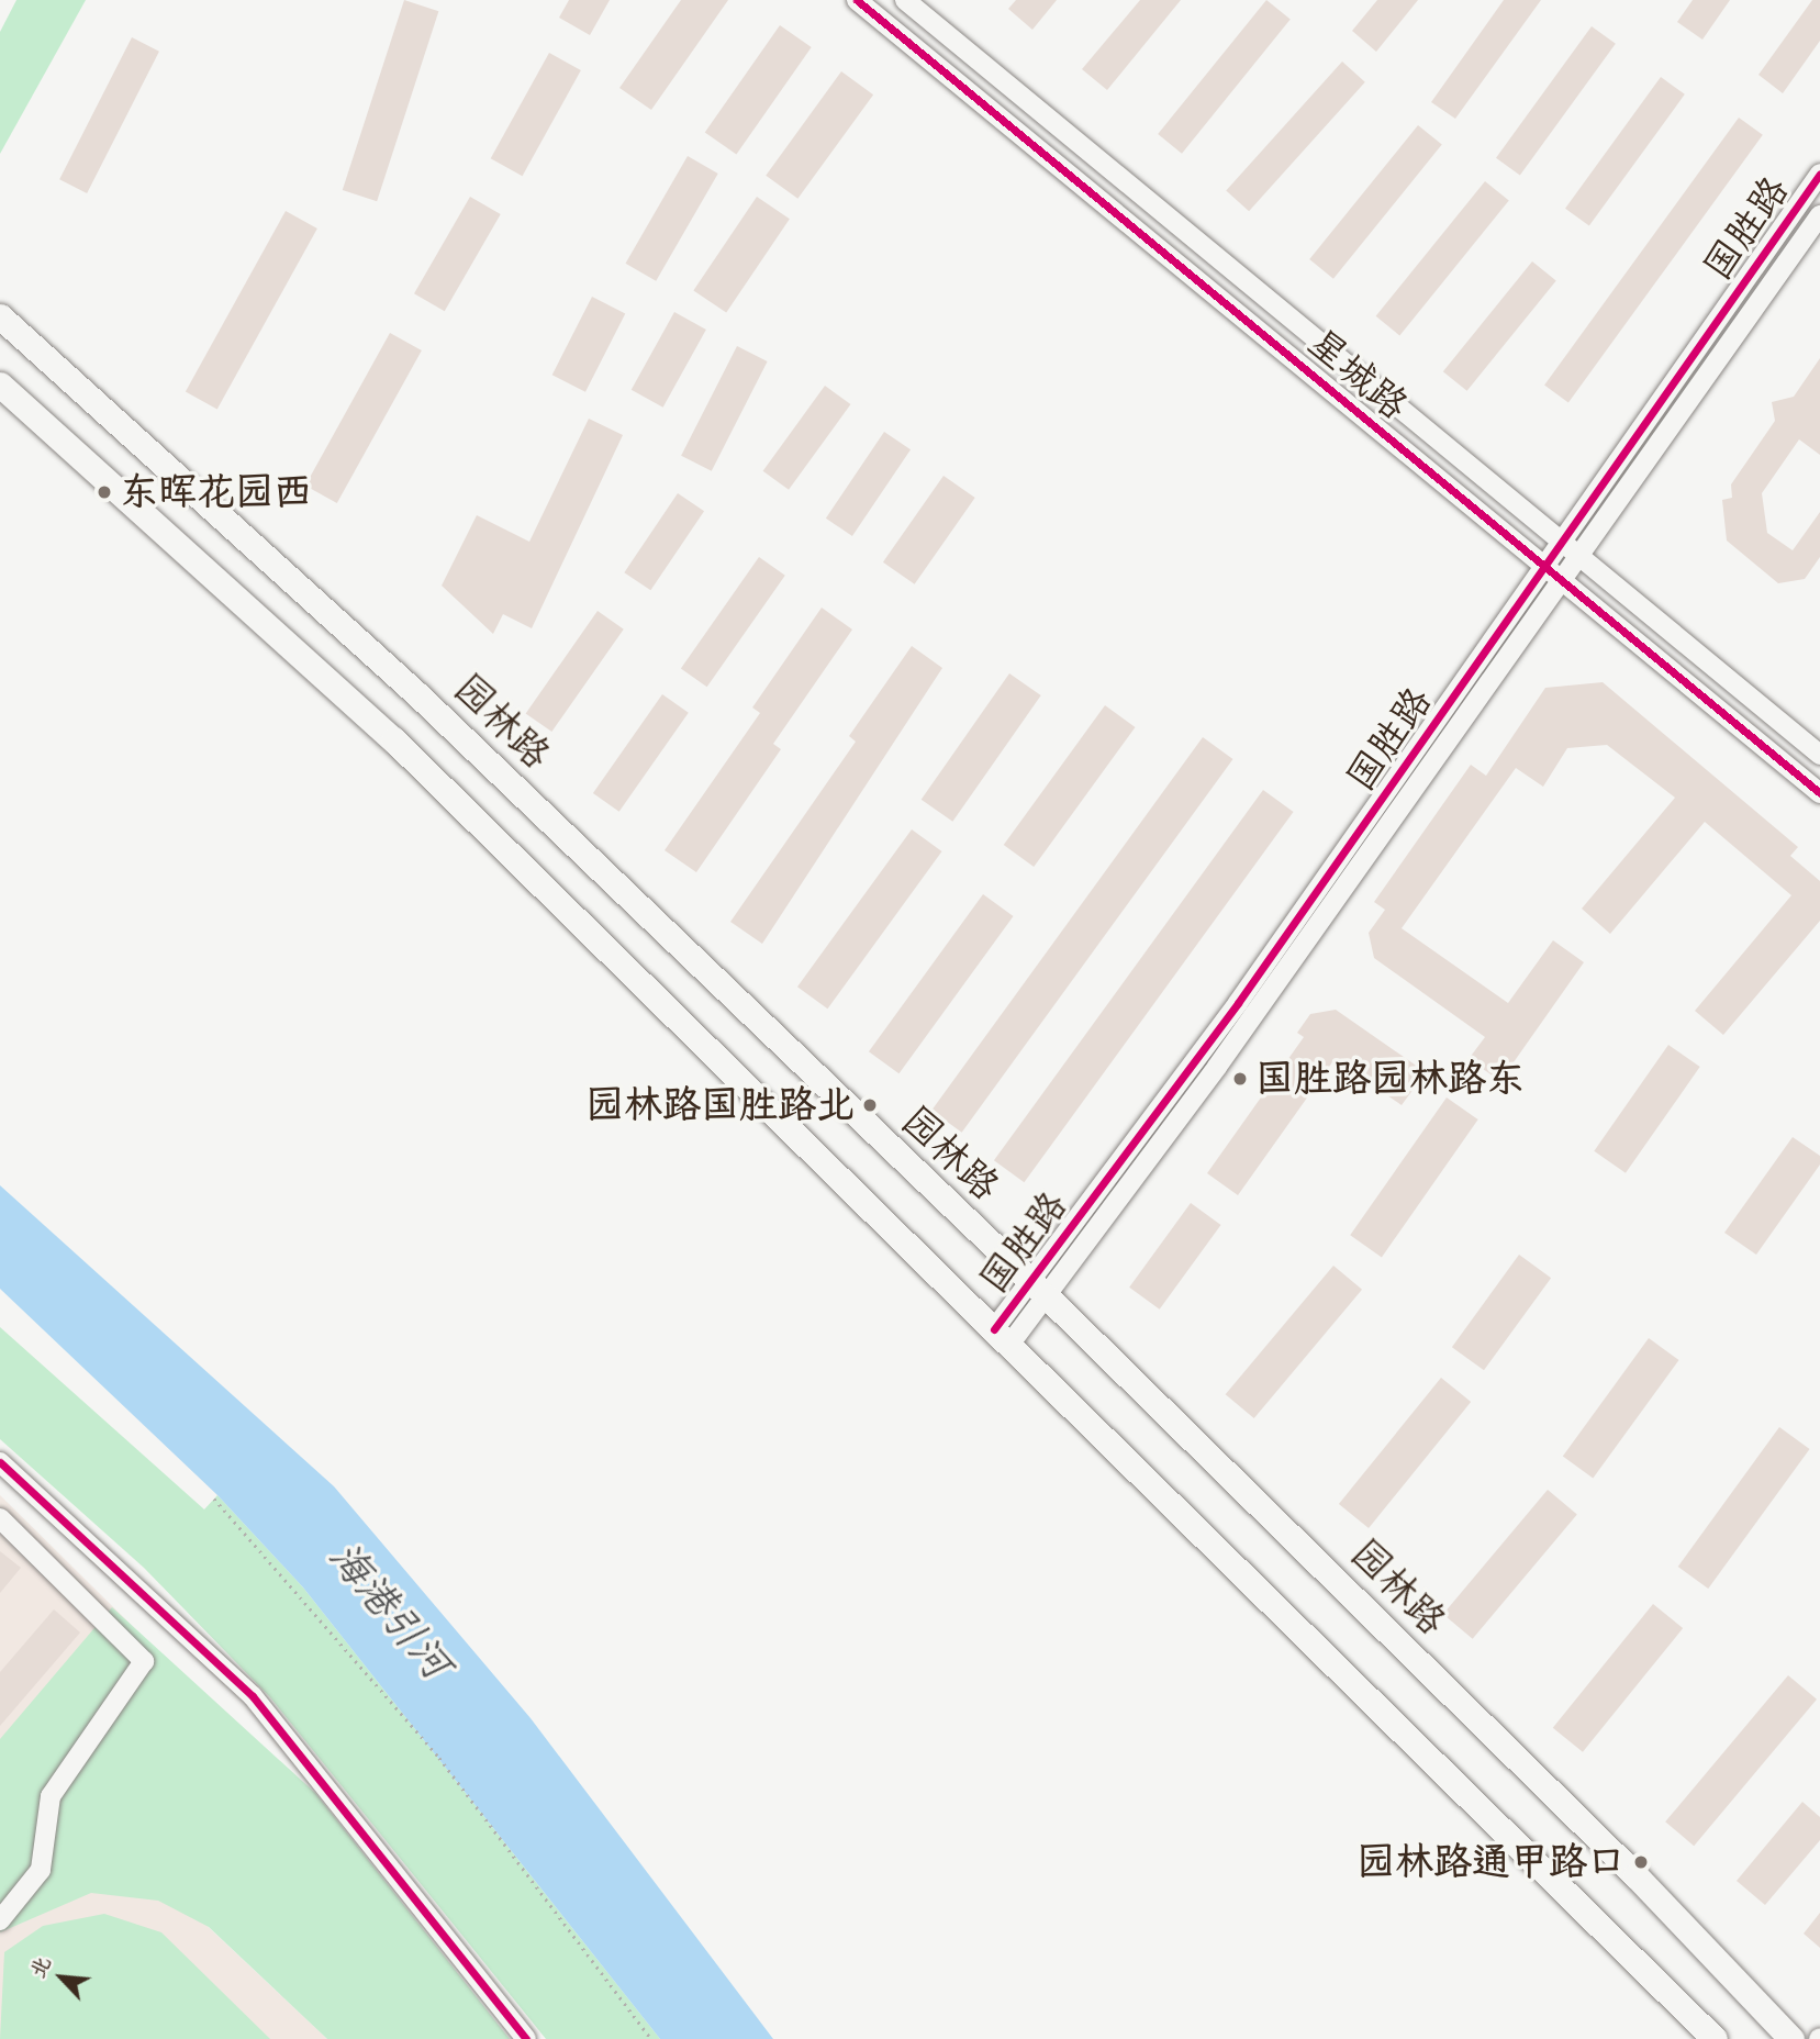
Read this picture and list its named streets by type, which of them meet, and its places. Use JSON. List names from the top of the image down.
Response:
{
  "streets": {
    "main road": ["园林路"],
    "street": ["国胜路", "星城路"]
  },
  "crossings": [
    ["国胜路", "星城路"],
    ["国胜路", "园林路"]
  ],
  "water": ["海港引河"],
  "places": [
    "东晖花园西",
    "国胜路园林路东",
    "园林路国胜路北",
    "园林路通甲路口"
  ],
  "north": "top left"
}
